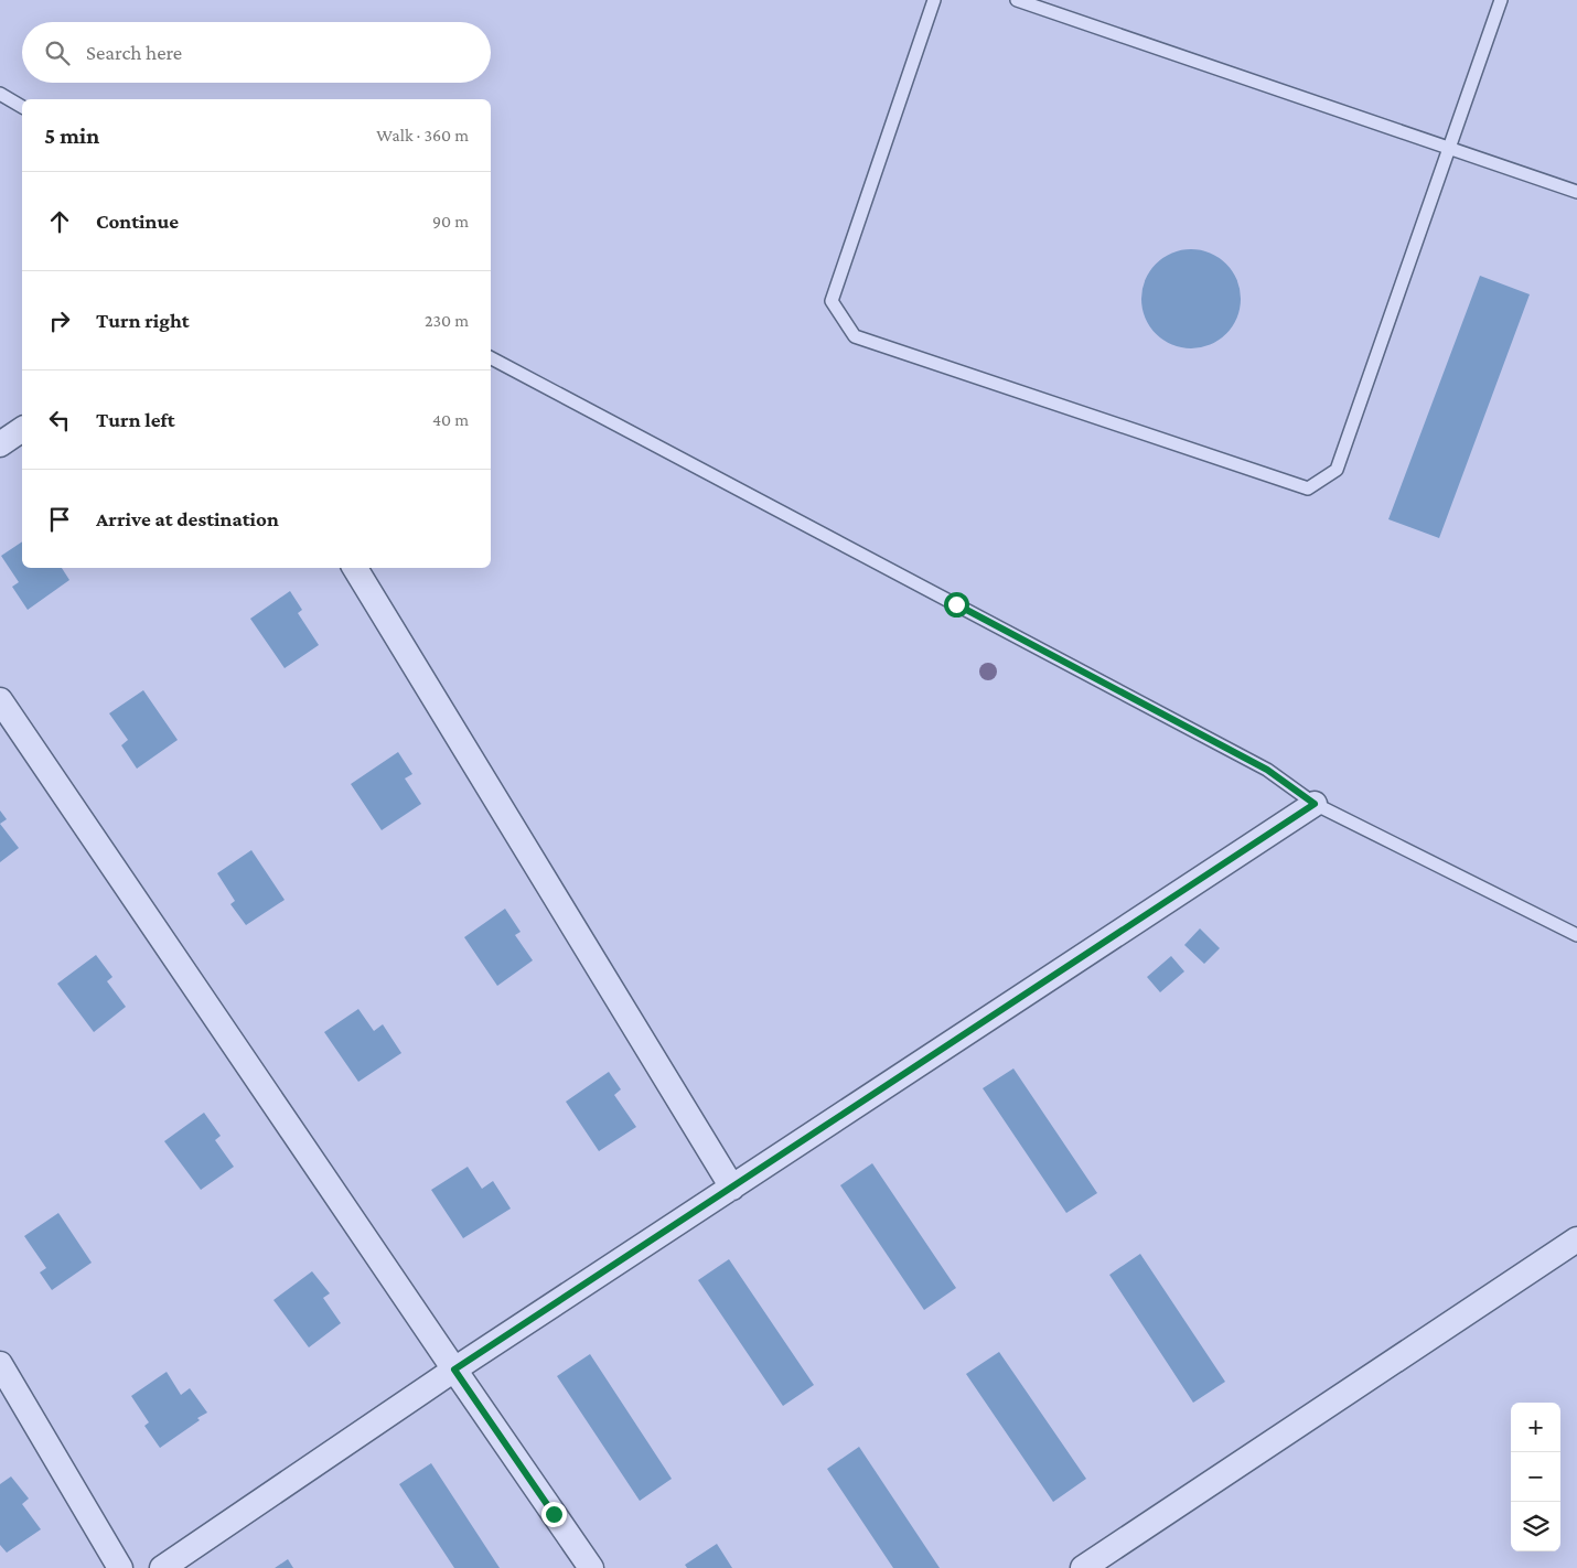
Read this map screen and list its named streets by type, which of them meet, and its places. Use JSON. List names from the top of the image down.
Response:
{
  "page": {
    "search": "Search here",
    "heading": ["5 min", "Walk · 360 m"],
    "list": [
      ["Continue", "90 m"],
      ["Turn right", "230 m"],
      ["Turn left", "40 m"],
      "Arrive at destination"
    ],
    "map_buttons": ["+", "−"]
  }
}
